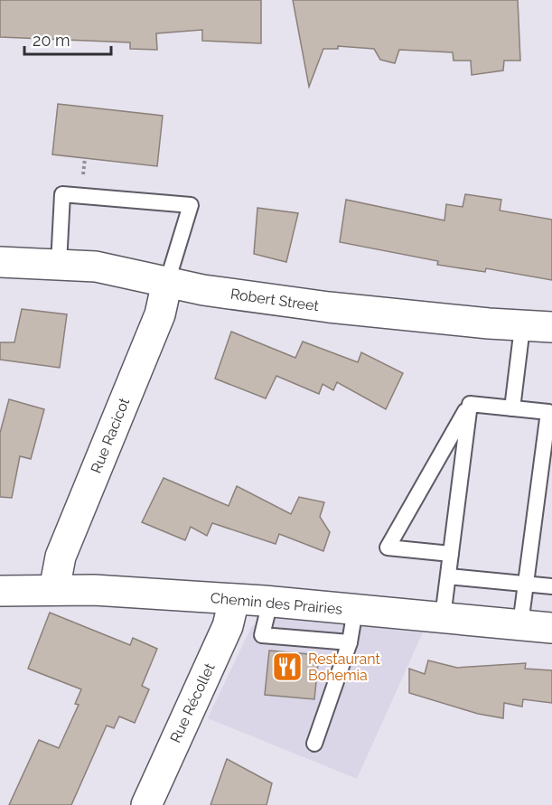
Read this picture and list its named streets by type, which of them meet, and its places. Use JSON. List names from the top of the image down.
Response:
{
  "streets": {
    "street": [
      "Robert Street",
      "Rue Racicot",
      "Chemin des Prairies",
      "Rue Récollet"
    ]
  },
  "crossings": [
    ["Robert Street", "Rue Racicot"],
    ["Rue Racicot", "Chemin des Prairies"],
    ["Chemin des Prairies", "Rue Récollet"]
  ],
  "places": {
    "restaurant": ["Restaurant Bohemia"]
  },
  "scale_bar": "20 m"
}
